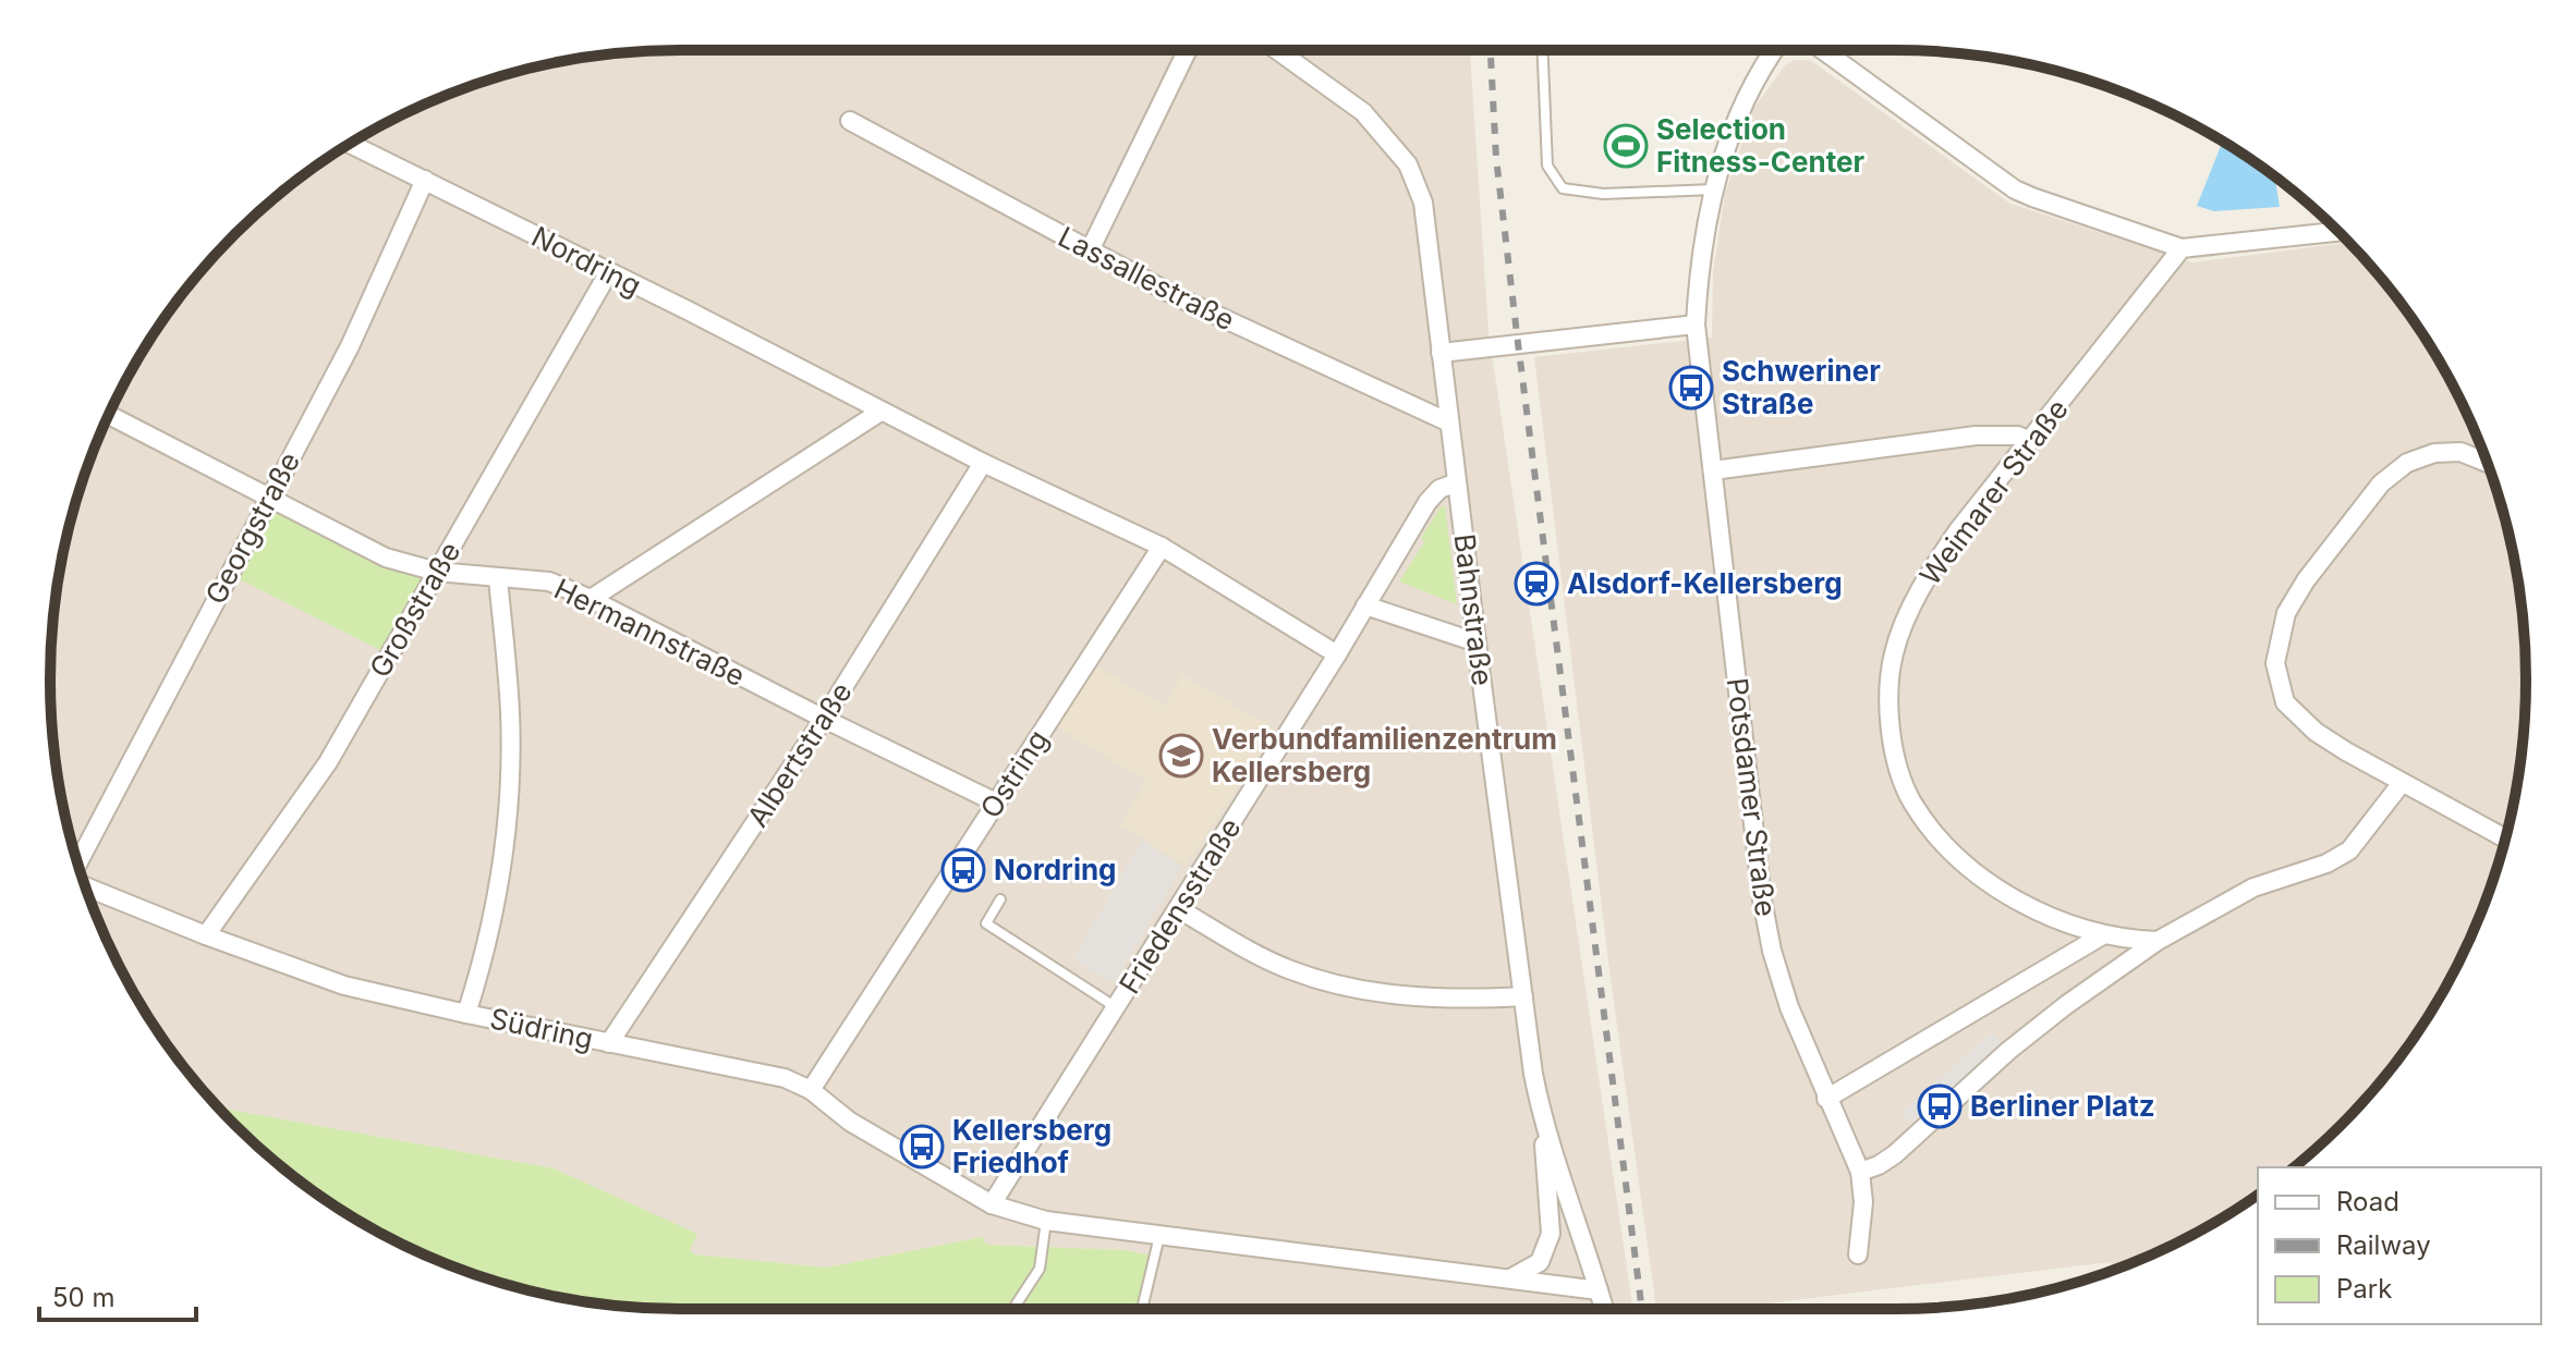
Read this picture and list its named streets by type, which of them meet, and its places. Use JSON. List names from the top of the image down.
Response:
{
  "streets": {
    "street": [
      "Nordring",
      "Lassallestraße",
      "Weimarer Straße",
      "Georgstraße",
      "Großstraße",
      "Bahnstraße",
      "Hermannstraße",
      "Albertstraße",
      "Ostring",
      "Potsdamer Straße",
      "Friedensstraße",
      "Südring"
    ]
  },
  "crossings": [
    ["Nordring", "Georgstraße"],
    ["Nordring", "Großstraße"],
    ["Nordring", "Albertstraße"],
    ["Nordring", "Ostring"],
    ["Nordring", "Friedensstraße"],
    ["Lassallestraße", "Bahnstraße"],
    ["Georgstraße", "Hermannstraße"],
    ["Großstraße", "Hermannstraße"],
    ["Großstraße", "Südring"],
    ["Bahnstraße", "Friedensstraße"],
    ["Bahnstraße", "Südring"],
    ["Hermannstraße", "Albertstraße"],
    ["Hermannstraße", "Ostring"],
    ["Albertstraße", "Südring"],
    ["Ostring", "Südring"],
    ["Friedensstraße", "Südring"]
  ],
  "places": {
    "sports": ["Selection Fitness-Center"],
    "bus stop": [
      "Schweriner Straße",
      "Nordring",
      "Berliner Platz",
      "Kellersberg Friedhof"
    ],
    "station": ["Alsdorf-Kellersberg"],
    "school or university": ["Verbundfamilienzentrum Kellersberg"]
  },
  "legend": ["Road", "Railway", "Park"],
  "scale_bar": "50 m"
}
